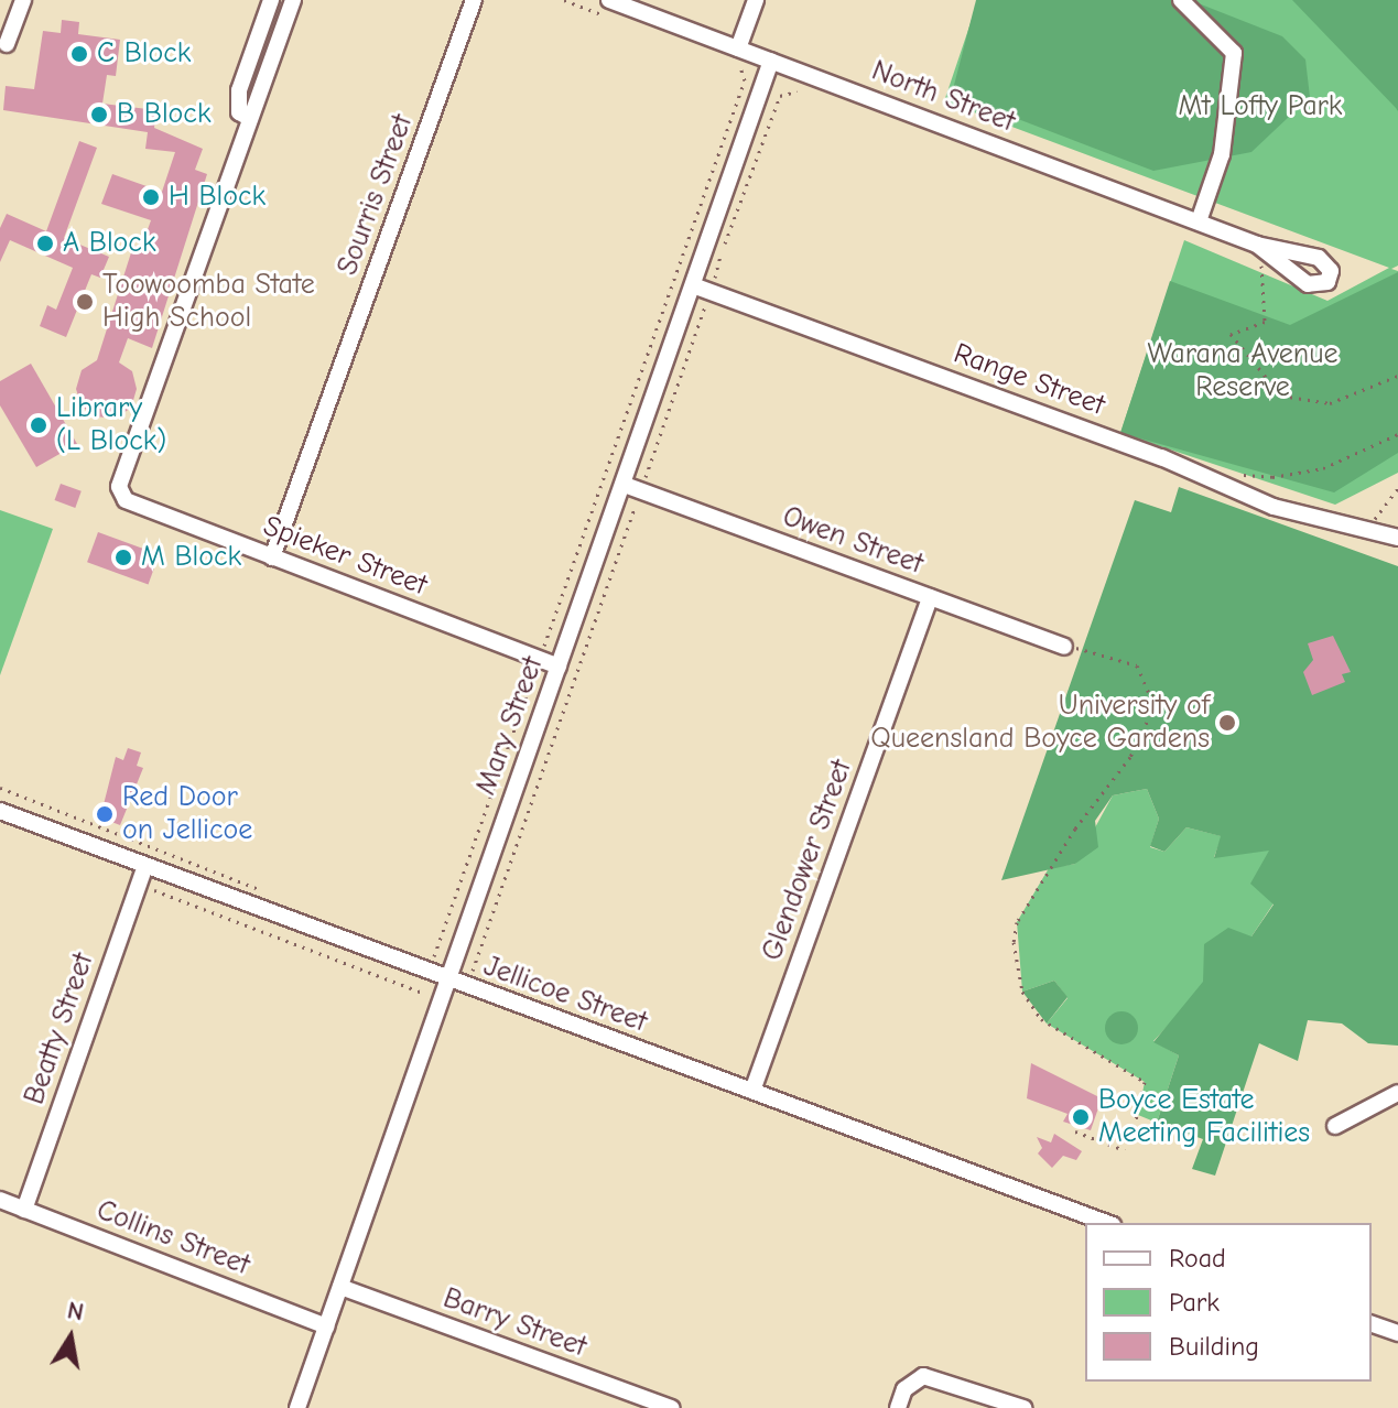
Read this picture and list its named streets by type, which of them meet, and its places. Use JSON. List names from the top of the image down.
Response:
{
  "streets": {
    "street": [
      "North Street",
      "Sourris Street",
      "Range Street",
      "Owen Street",
      "Spieker Street",
      "Mary Street",
      "Glendower Street",
      "Jellicoe Street",
      "Beatty Street",
      "Collins Street",
      "Barry Street"
    ]
  },
  "crossings": [
    ["North Street", "Mary Street"],
    ["Sourris Street", "Spieker Street"],
    ["Range Street", "Mary Street"],
    ["Owen Street", "Mary Street"],
    ["Owen Street", "Glendower Street"],
    ["Spieker Street", "Mary Street"],
    ["Mary Street", "Jellicoe Street"],
    ["Mary Street", "Collins Street"],
    ["Mary Street", "Barry Street"],
    ["Glendower Street", "Jellicoe Street"],
    ["Jellicoe Street", "Beatty Street"],
    ["Beatty Street", "Collins Street"]
  ],
  "parks": ["Mt Lofty Park", "Warana Avenue Reserve"],
  "places": [
    "C Block",
    "B Block",
    "H Block",
    "A Block",
    "Toowoomba State High School",
    "Library (L Block)",
    "M Block",
    "University of Queensland Boyce Gardens",
    "Red Door on Jellicoe",
    "Boyce Estate Meeting Facilities"
  ],
  "legend": ["Road", "Park", "Building"],
  "north": "top"
}
